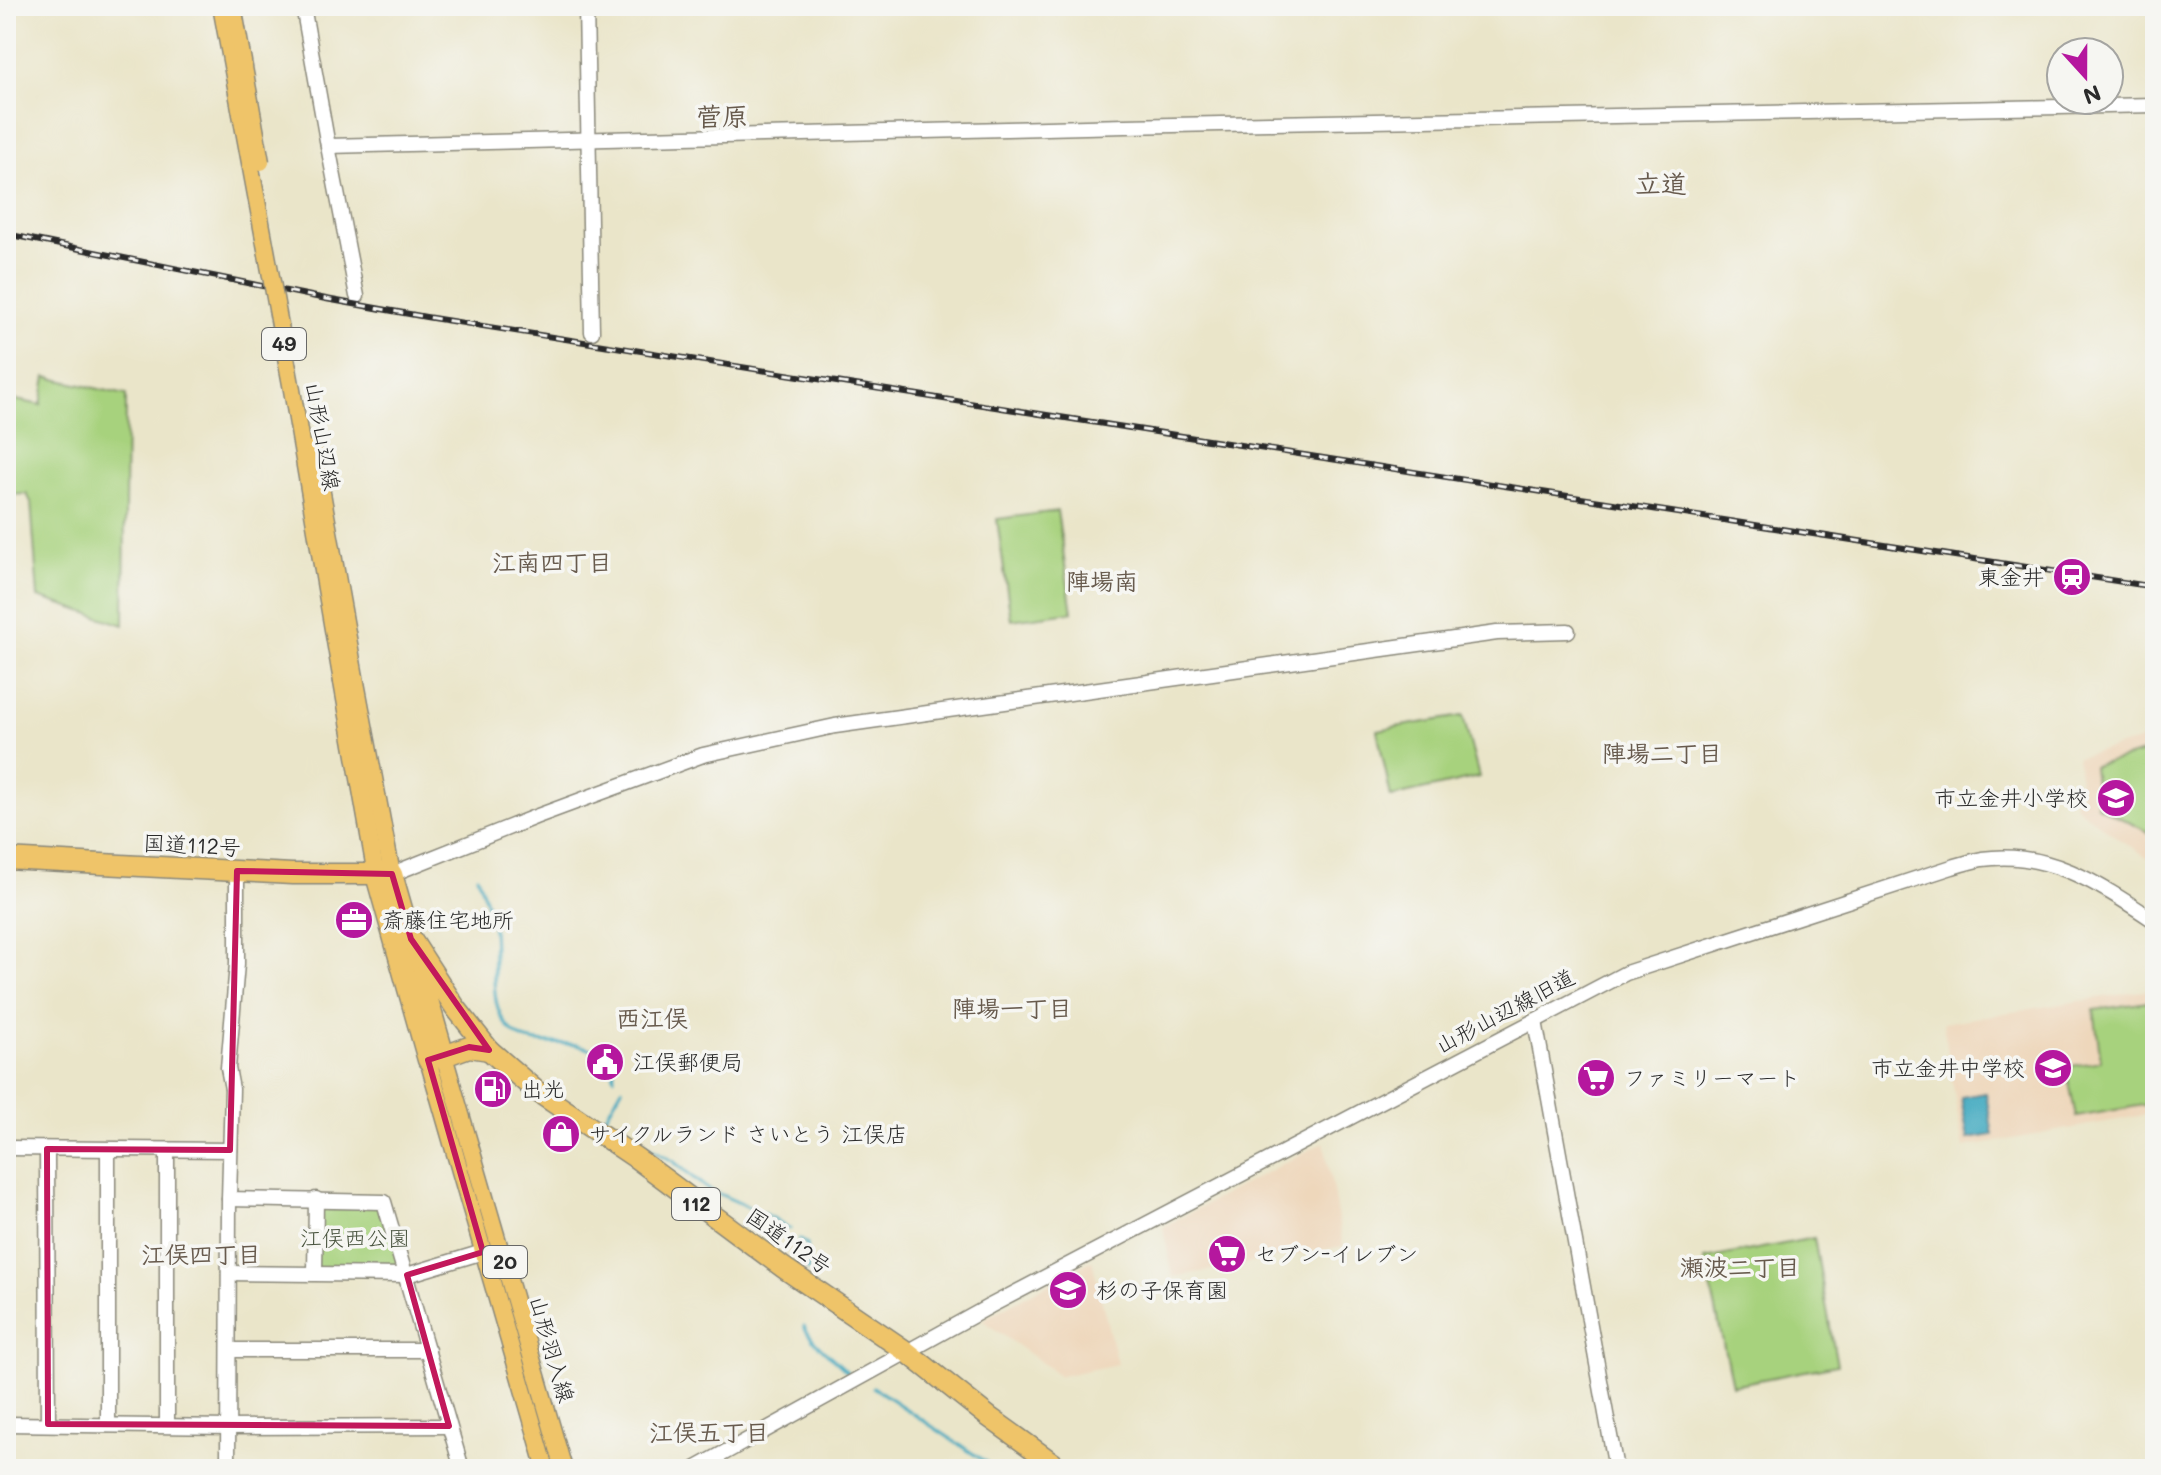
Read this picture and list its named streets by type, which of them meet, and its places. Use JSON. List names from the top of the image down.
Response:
{
  "streets": {
    "highway": ["国道112号", "112"],
    "main road": [
      "49",
      "山形山辺線",
      "20",
      "山形羽入線"
    ],
    "street": ["山形山辺線旧道"]
  },
  "crossings": [
    ["山形山辺線", "国道112号"],
    ["国道112号", "山形山辺線旧道"]
  ],
  "districts": [
    "菅原",
    "立道",
    "江南四丁目",
    "陣場南",
    "陣場二丁目",
    "陣場一丁目",
    "西江俣",
    "江俣四丁目",
    "瀬波二丁目",
    "江俣五丁目"
  ],
  "parks": ["江俣西公園"],
  "places": {
    "station": ["東金井"],
    "school or university": ["市立金井小学校", "市立金井中学校", "杉の子保育園"],
    "office": ["斎藤住宅地所"],
    "public building": ["江俣郵便局"],
    "supermarket": ["ファミリーマート", "セブン-イレブン"],
    "fuel station": ["出光"],
    "shop": ["サイクルランド さいとう 江俣店"]
  },
  "north": "bottom"
}
